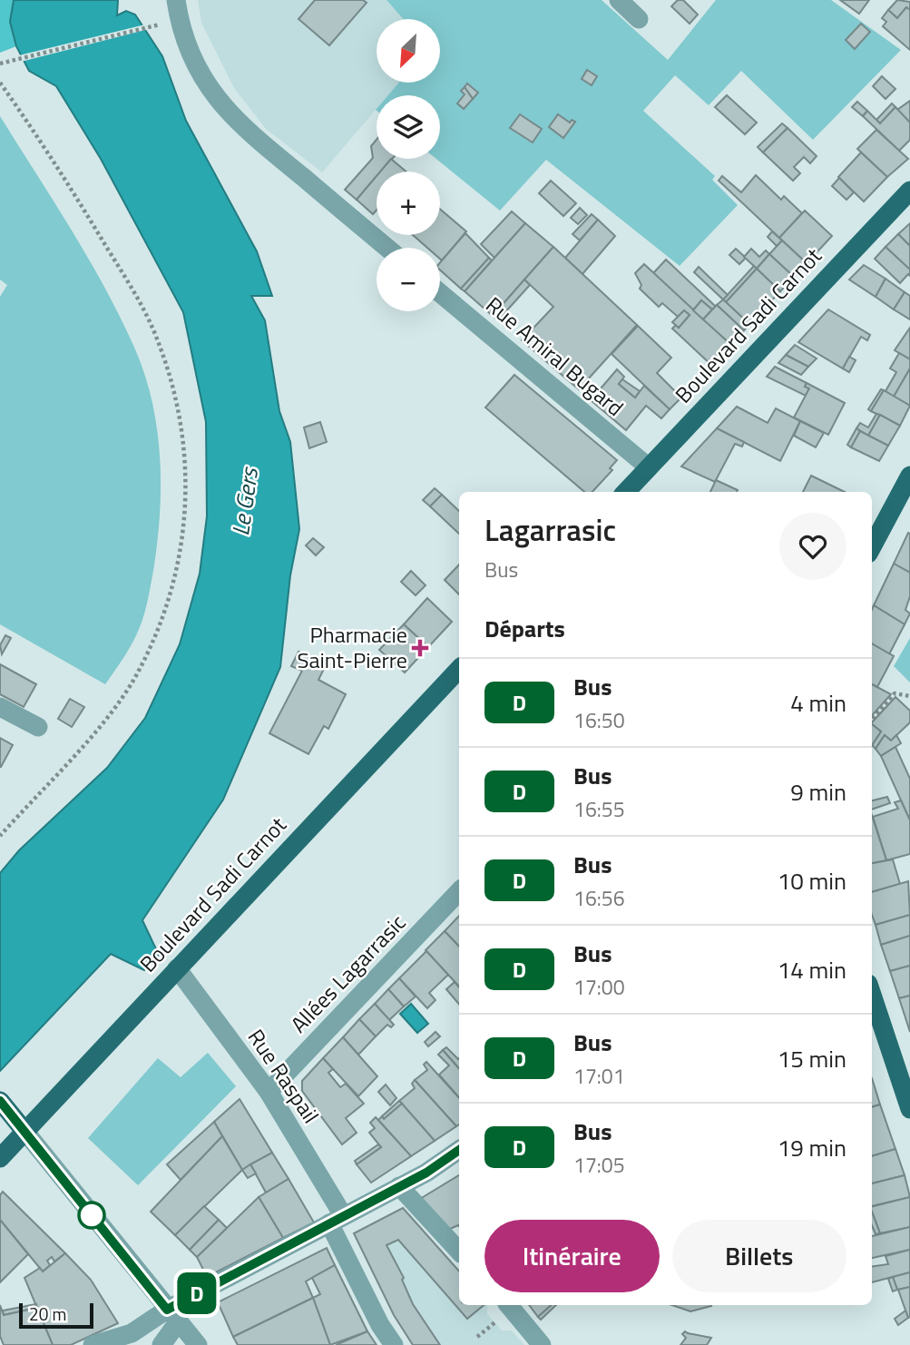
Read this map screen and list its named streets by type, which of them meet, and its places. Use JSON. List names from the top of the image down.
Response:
{
  "streets": {
    "main road": ["Boulevard Sadi Carnot"],
    "street": ["Rue Amiral Bugard", "Allées Lagarrasic", "Rue Raspail"]
  },
  "crossings": [
    ["Boulevard Sadi Carnot", "Rue Amiral Bugard"],
    ["Boulevard Sadi Carnot", "Rue Raspail"],
    ["Allées Lagarrasic", "Rue Raspail"]
  ],
  "water": ["Le Gers"],
  "places": {
    "health": ["Pharmacie Saint-Pierre"]
  },
  "lines": ["bus line D"],
  "scale_bar": "20 m",
  "north": "bottom left",
  "page": {
    "on_map": "D",
    "map_buttons": ["+", "−"],
    "heading": [
      ["Lagarrasic", "Bus"],
      "Départs"
    ],
    "list": [
      {
        "mark": "D",
        "name": "Bus",
        "note": "16:50",
        "value": "4 min"
      },
      {
        "mark": "D",
        "name": "Bus",
        "note": "16:55",
        "value": "9 min"
      },
      {
        "mark": "D",
        "name": "Bus",
        "note": "16:56",
        "value": "10 min"
      },
      {
        "mark": "D",
        "name": "Bus",
        "note": "17:00",
        "value": "14 min"
      },
      {
        "mark": "D",
        "name": "Bus",
        "note": "17:01",
        "value": "15 min"
      },
      {
        "mark": "D",
        "name": "Bus",
        "note": "17:05",
        "value": "19 min"
      }
    ],
    "buttons": ["Itinéraire", "Billets"],
    "scale": "20 m"
  }
}
